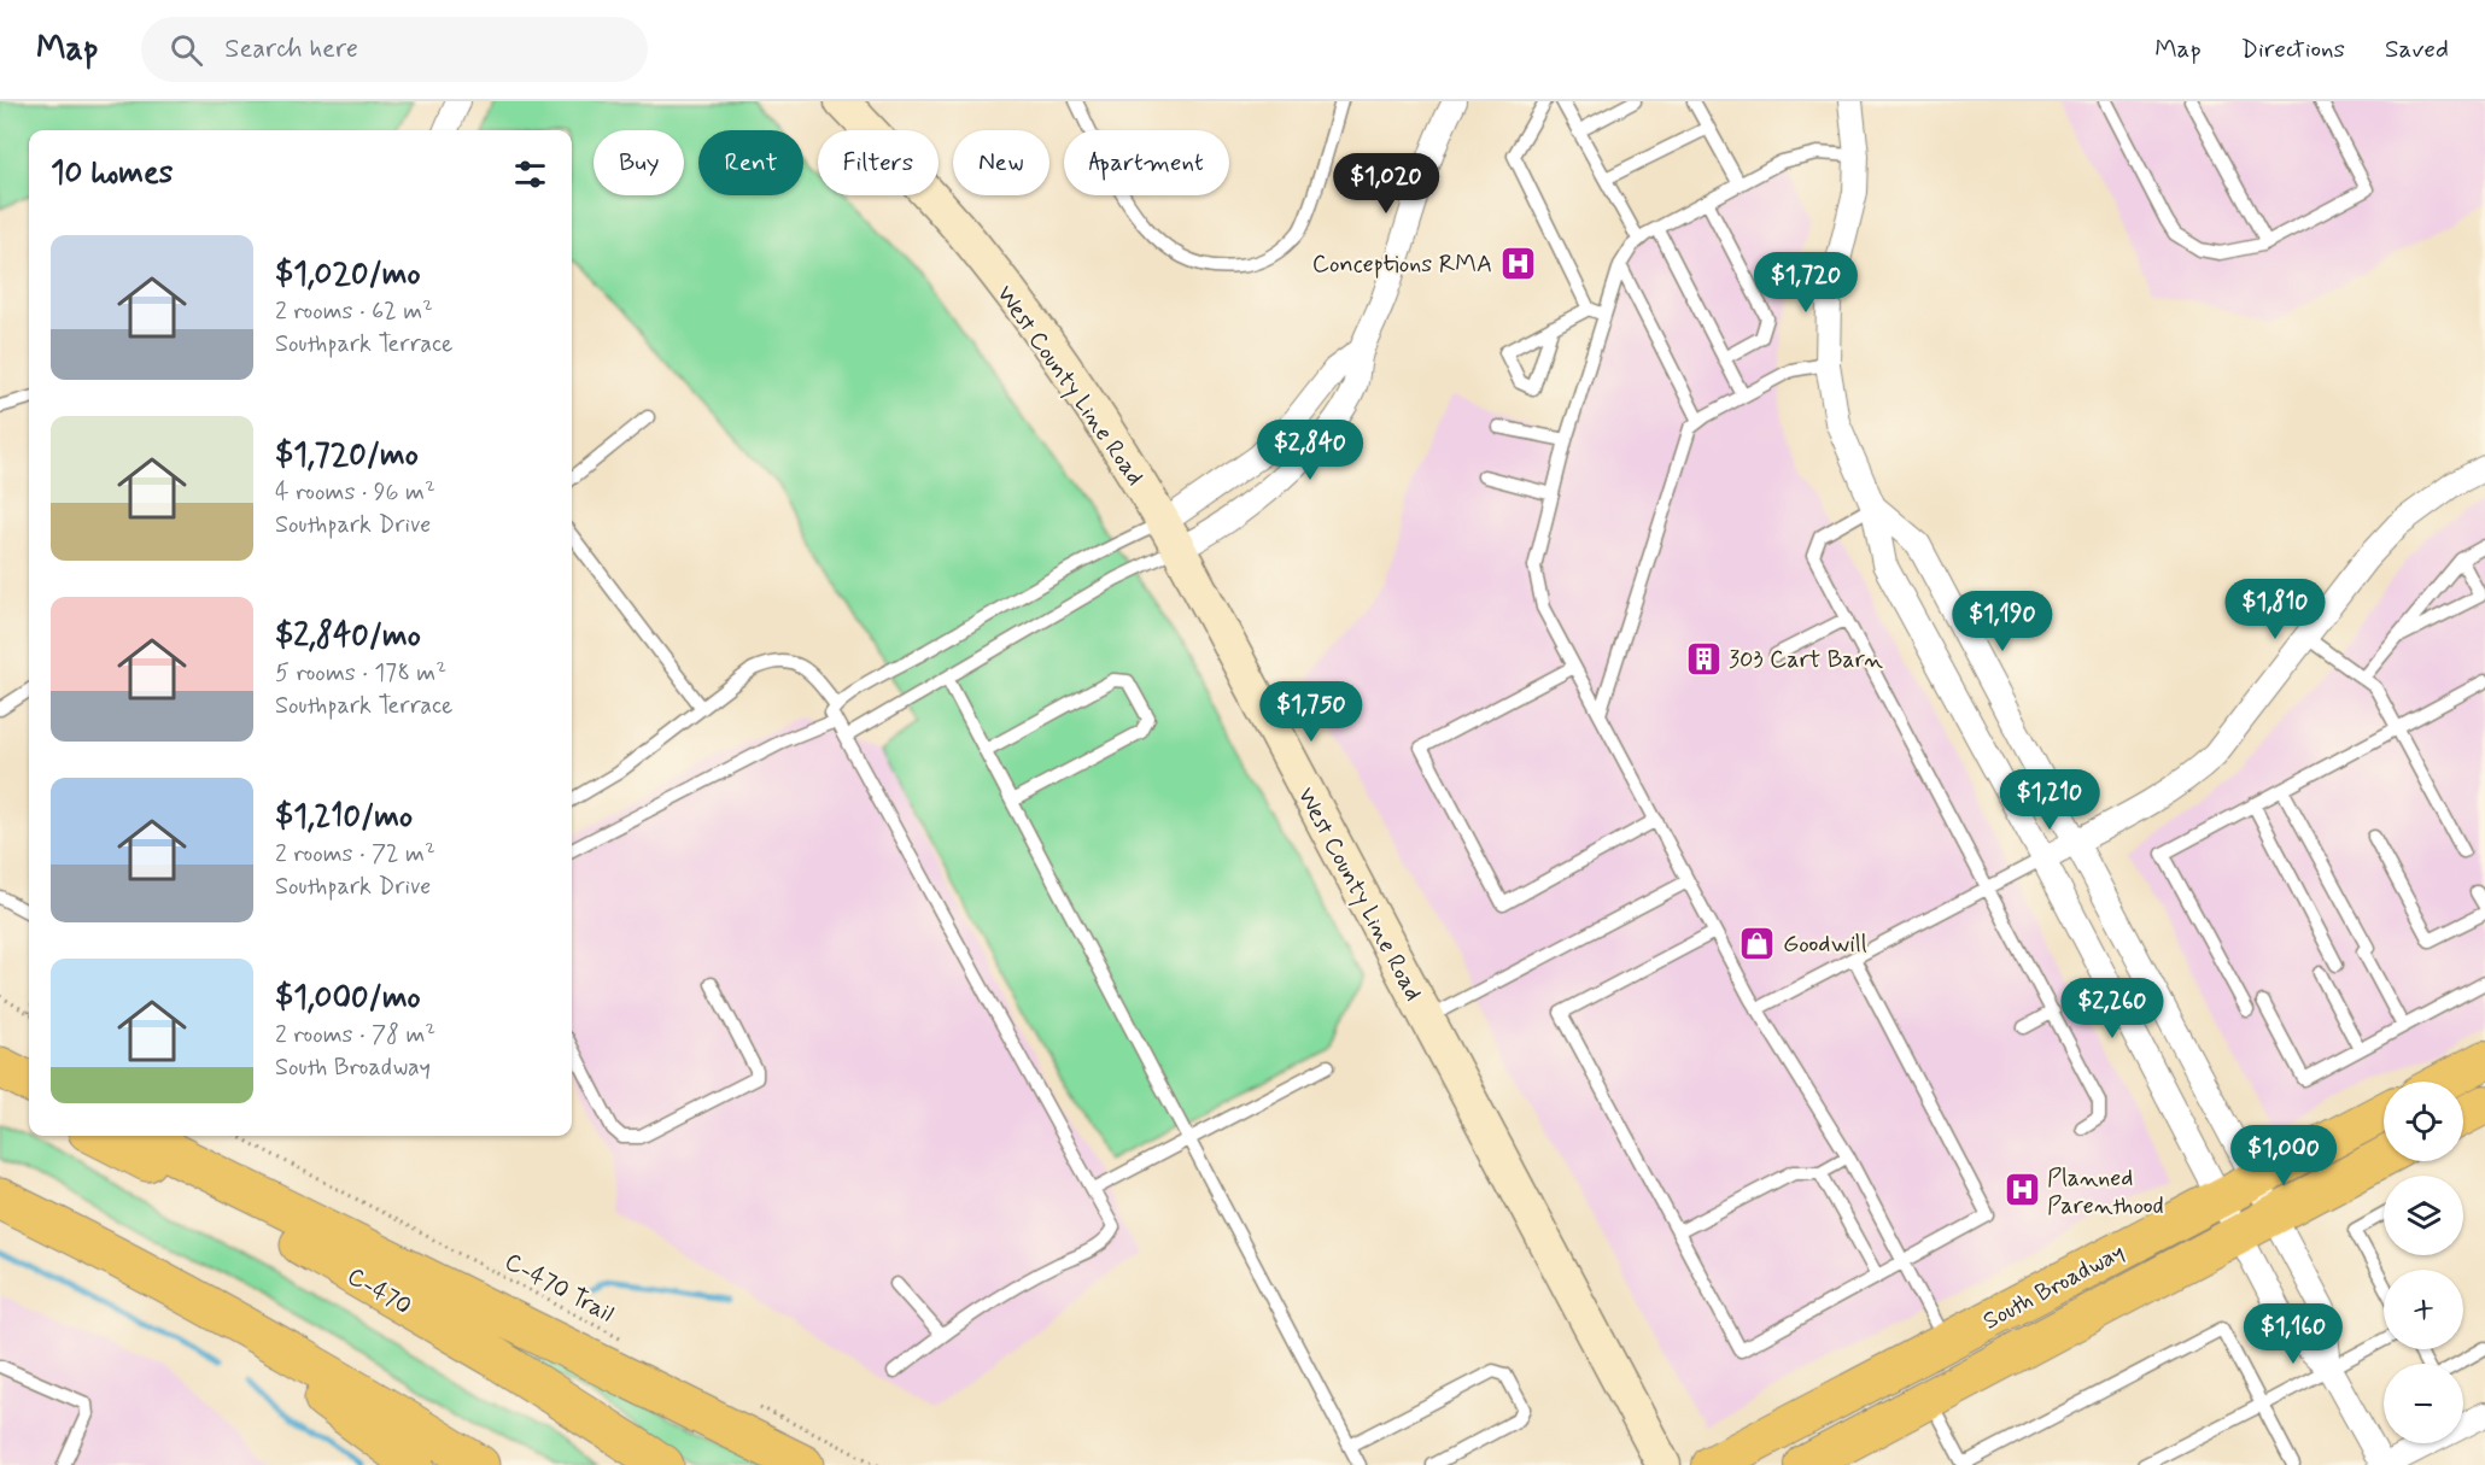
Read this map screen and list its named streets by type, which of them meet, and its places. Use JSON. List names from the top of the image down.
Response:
{
  "streets": {
    "highway": ["C-470"],
    "main road": ["West County Line Road", "South Broadway"],
    "path": ["C-470 Trail"]
  },
  "places": {
    "hospital": ["Conceptions RMA", "Planned Parenthood"],
    "building": ["303 Cart Barn"],
    "shop": ["Goodwill"]
  },
  "page": {
    "header": "Map",
    "search": "Search here",
    "nav": ["Map", "Directions", "Saved"],
    "chip": [
      "Buy",
      "Rent",
      "Filters",
      "New",
      "Apartment"
    ],
    "heading": "10 homes",
    "price": [
      "$1,020",
      "$1,720",
      "$2,840",
      "$1,810",
      "$1,190",
      "$1,750",
      "$1,210",
      "$2,260",
      "$1,000",
      "$1,160"
    ],
    "list": [
      {
        "name": "$1,020/mo",
        "note": "2 rooms · 62 m² · Southpark Terrace"
      },
      {
        "name": "$1,720/mo",
        "note": "4 rooms · 96 m² · Southpark Drive"
      },
      {
        "name": "$2,840/mo",
        "note": "5 rooms · 178 m² · Southpark Terrace"
      },
      {
        "name": "$1,210/mo",
        "note": "2 rooms · 72 m² · Southpark Drive"
      },
      {
        "name": "$1,000/mo",
        "note": "2 rooms · 78 m² · South Broadway"
      }
    ],
    "map_buttons": ["+", "−"]
  }
}
